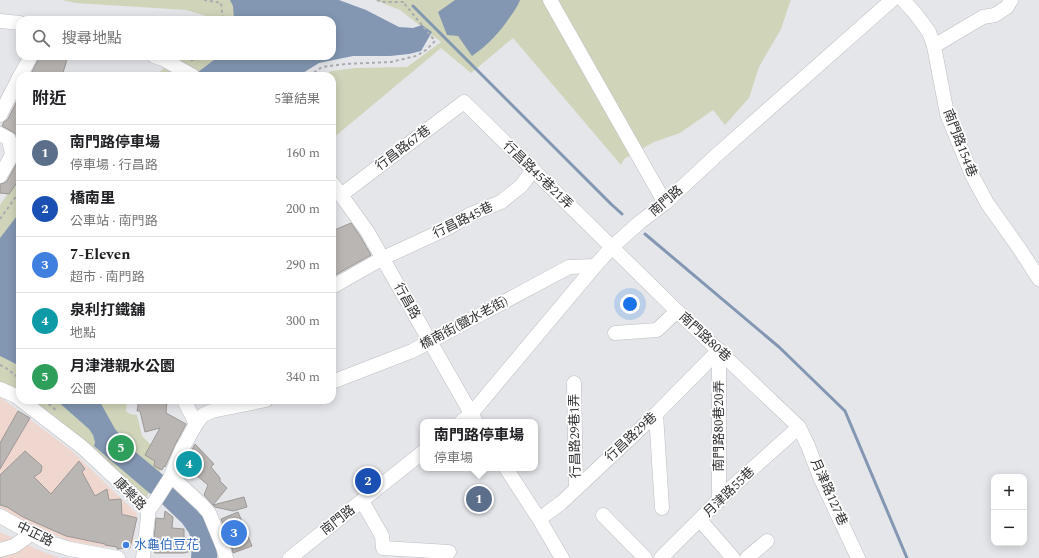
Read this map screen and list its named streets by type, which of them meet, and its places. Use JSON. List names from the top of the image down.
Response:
{
  "streets": {
    "street": [
      "南門路154巷",
      "行昌路67巷",
      "行昌路45巷21弄",
      "南門路",
      "行昌路45巷",
      "行昌路",
      "橋南街(鹽水老街)",
      "南門路80巷",
      "南門路80巷20弄",
      "行昌路29巷1弄",
      "行昌路29巷",
      "月津路55巷",
      "月津路127巷",
      "康樂路",
      "中正路"
    ]
  },
  "crossings": [
    ["行昌路67巷", "行昌路45巷21弄"],
    ["行昌路67巷", "行昌路"],
    ["行昌路45巷21弄", "南門路"],
    ["行昌路45巷21弄", "行昌路45巷"],
    ["行昌路45巷21弄", "南門路80巷"],
    ["南門路", "行昌路"],
    ["南門路", "橋南街(鹽水老街)"],
    ["南門路", "南門路80巷"],
    ["行昌路45巷", "行昌路"],
    ["行昌路", "橋南街(鹽水老街)"],
    ["南門路80巷", "南門路80巷20弄"],
    ["南門路80巷", "行昌路29巷"],
    ["南門路80巷", "月津路55巷"],
    ["南門路80巷", "月津路127巷"],
    ["南門路80巷20弄", "行昌路29巷"],
    ["南門路80巷20弄", "月津路55巷"],
    ["行昌路29巷1弄", "行昌路29巷"],
    ["月津路55巷", "月津路127巷"]
  ],
  "places": ["水龜伯豆花"],
  "page": {
    "search": "搜尋地點",
    "heading": ["附近", "5筆結果"],
    "list": [
      {
        "mark": "1",
        "name": "南門路停車場",
        "note": "停車場 · 行昌路",
        "value": "160 m"
      },
      {
        "mark": "2",
        "name": "橋南里",
        "note": "公車站 · 南門路",
        "value": "200 m"
      },
      {
        "mark": "3",
        "name": "7-Eleven",
        "note": "超市 · 南門路",
        "value": "290 m"
      },
      {
        "mark": "4",
        "name": "泉利打鐵舖",
        "note": "地點",
        "value": "300 m"
      },
      {
        "mark": "5",
        "name": "月津港親水公園",
        "note": "公園",
        "value": "340 m"
      }
    ],
    "popup": ["南門路停車場", "停車場"],
    "pins": [
      "5",
      "4",
      "2",
      "1",
      "3"
    ],
    "map_buttons": ["+", "−"]
  }
}
